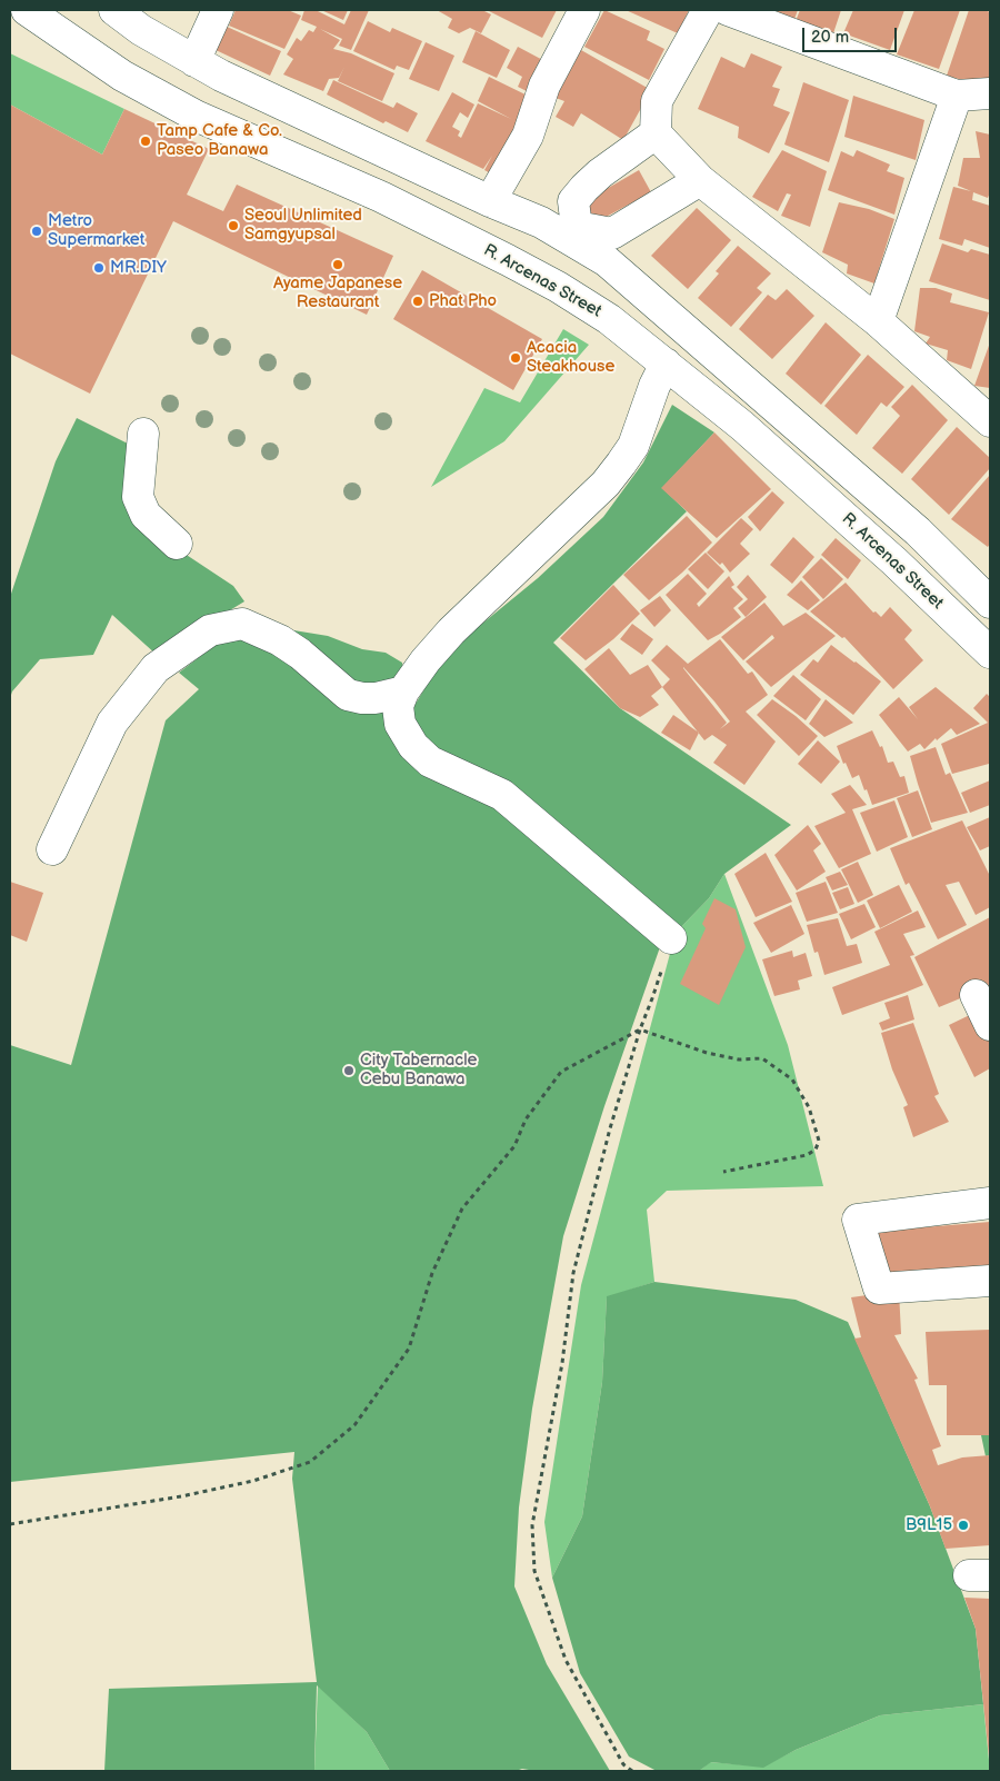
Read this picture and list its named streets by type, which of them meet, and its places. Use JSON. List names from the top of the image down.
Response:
{
  "streets": {
    "street": ["R. Arcenas Street"]
  },
  "places": [
    "Tamp Cafe & Co. Paseo Banawa",
    "Seoul Unlimited Samgyupsal",
    "Metro Supermarket",
    "Ayame Japanese Restaurant",
    "MR.DIY",
    "Phat Pho",
    "Acacia Steakhouse",
    "City Tabernacle Cebu Banawa",
    "B9L15"
  ],
  "scale_bar": "20 m"
}
